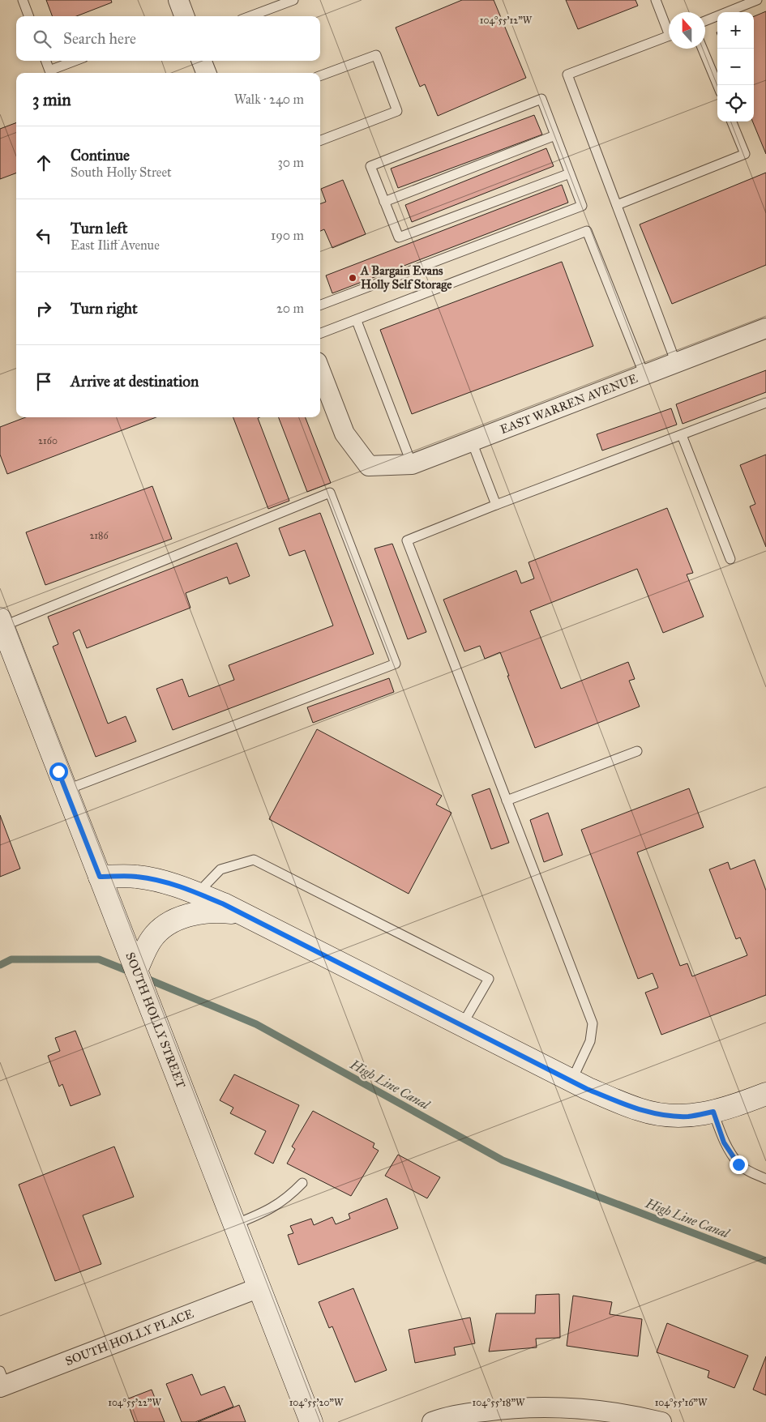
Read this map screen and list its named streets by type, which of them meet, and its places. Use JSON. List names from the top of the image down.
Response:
{
  "streets": {
    "street": ["EAST WARREN AVENUE", "SOUTH HOLLY STREET", "SOUTH HOLLY PLACE"]
  },
  "crossings": [
    ["SOUTH HOLLY STREET", "SOUTH HOLLY PLACE"]
  ],
  "water": ["High Line Canal"],
  "places": ["A Bargain Evans Holly Self Storage"],
  "house_numbers": ["2160", "2186"],
  "north": "top",
  "page": {
    "map_buttons": ["+", "−"],
    "search": "Search here",
    "heading": ["3 min", "Walk · 240 m"],
    "list": [
      ["Continue", "South Holly Street", "30 m"],
      ["Turn left", "East Iliff Avenue", "190 m"],
      ["Turn right", "20 m"],
      "Arrive at destination"
    ]
  },
  "coordinates": [
    "104°55'12\"W",
    "104°55'22\"W",
    "104°55'20\"W",
    "104°55'18\"W",
    "104°55'16\"W"
  ]
}
